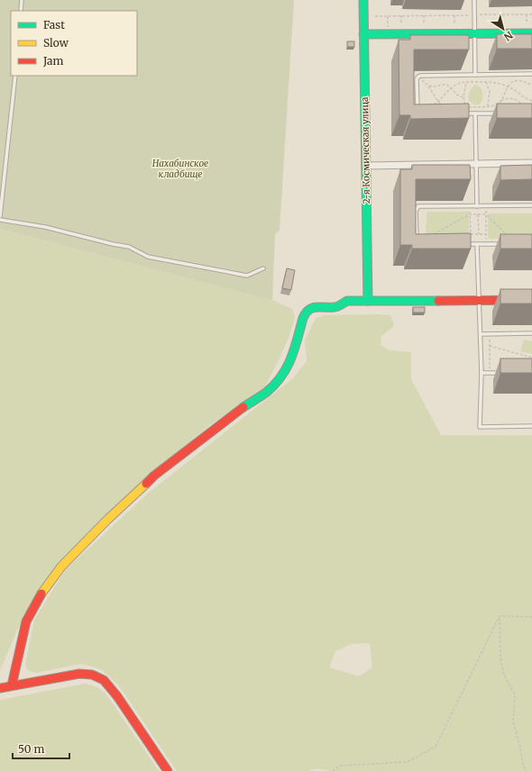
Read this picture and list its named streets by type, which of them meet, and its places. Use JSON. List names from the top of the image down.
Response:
{
  "streets": {
    "street": ["2-я Космическая улица"]
  },
  "parks": ["Нахабинское кладбище"],
  "legend": ["Fast", "Slow", "Jam"],
  "scale_bar": "50 m",
  "north": "bottom right"
}
